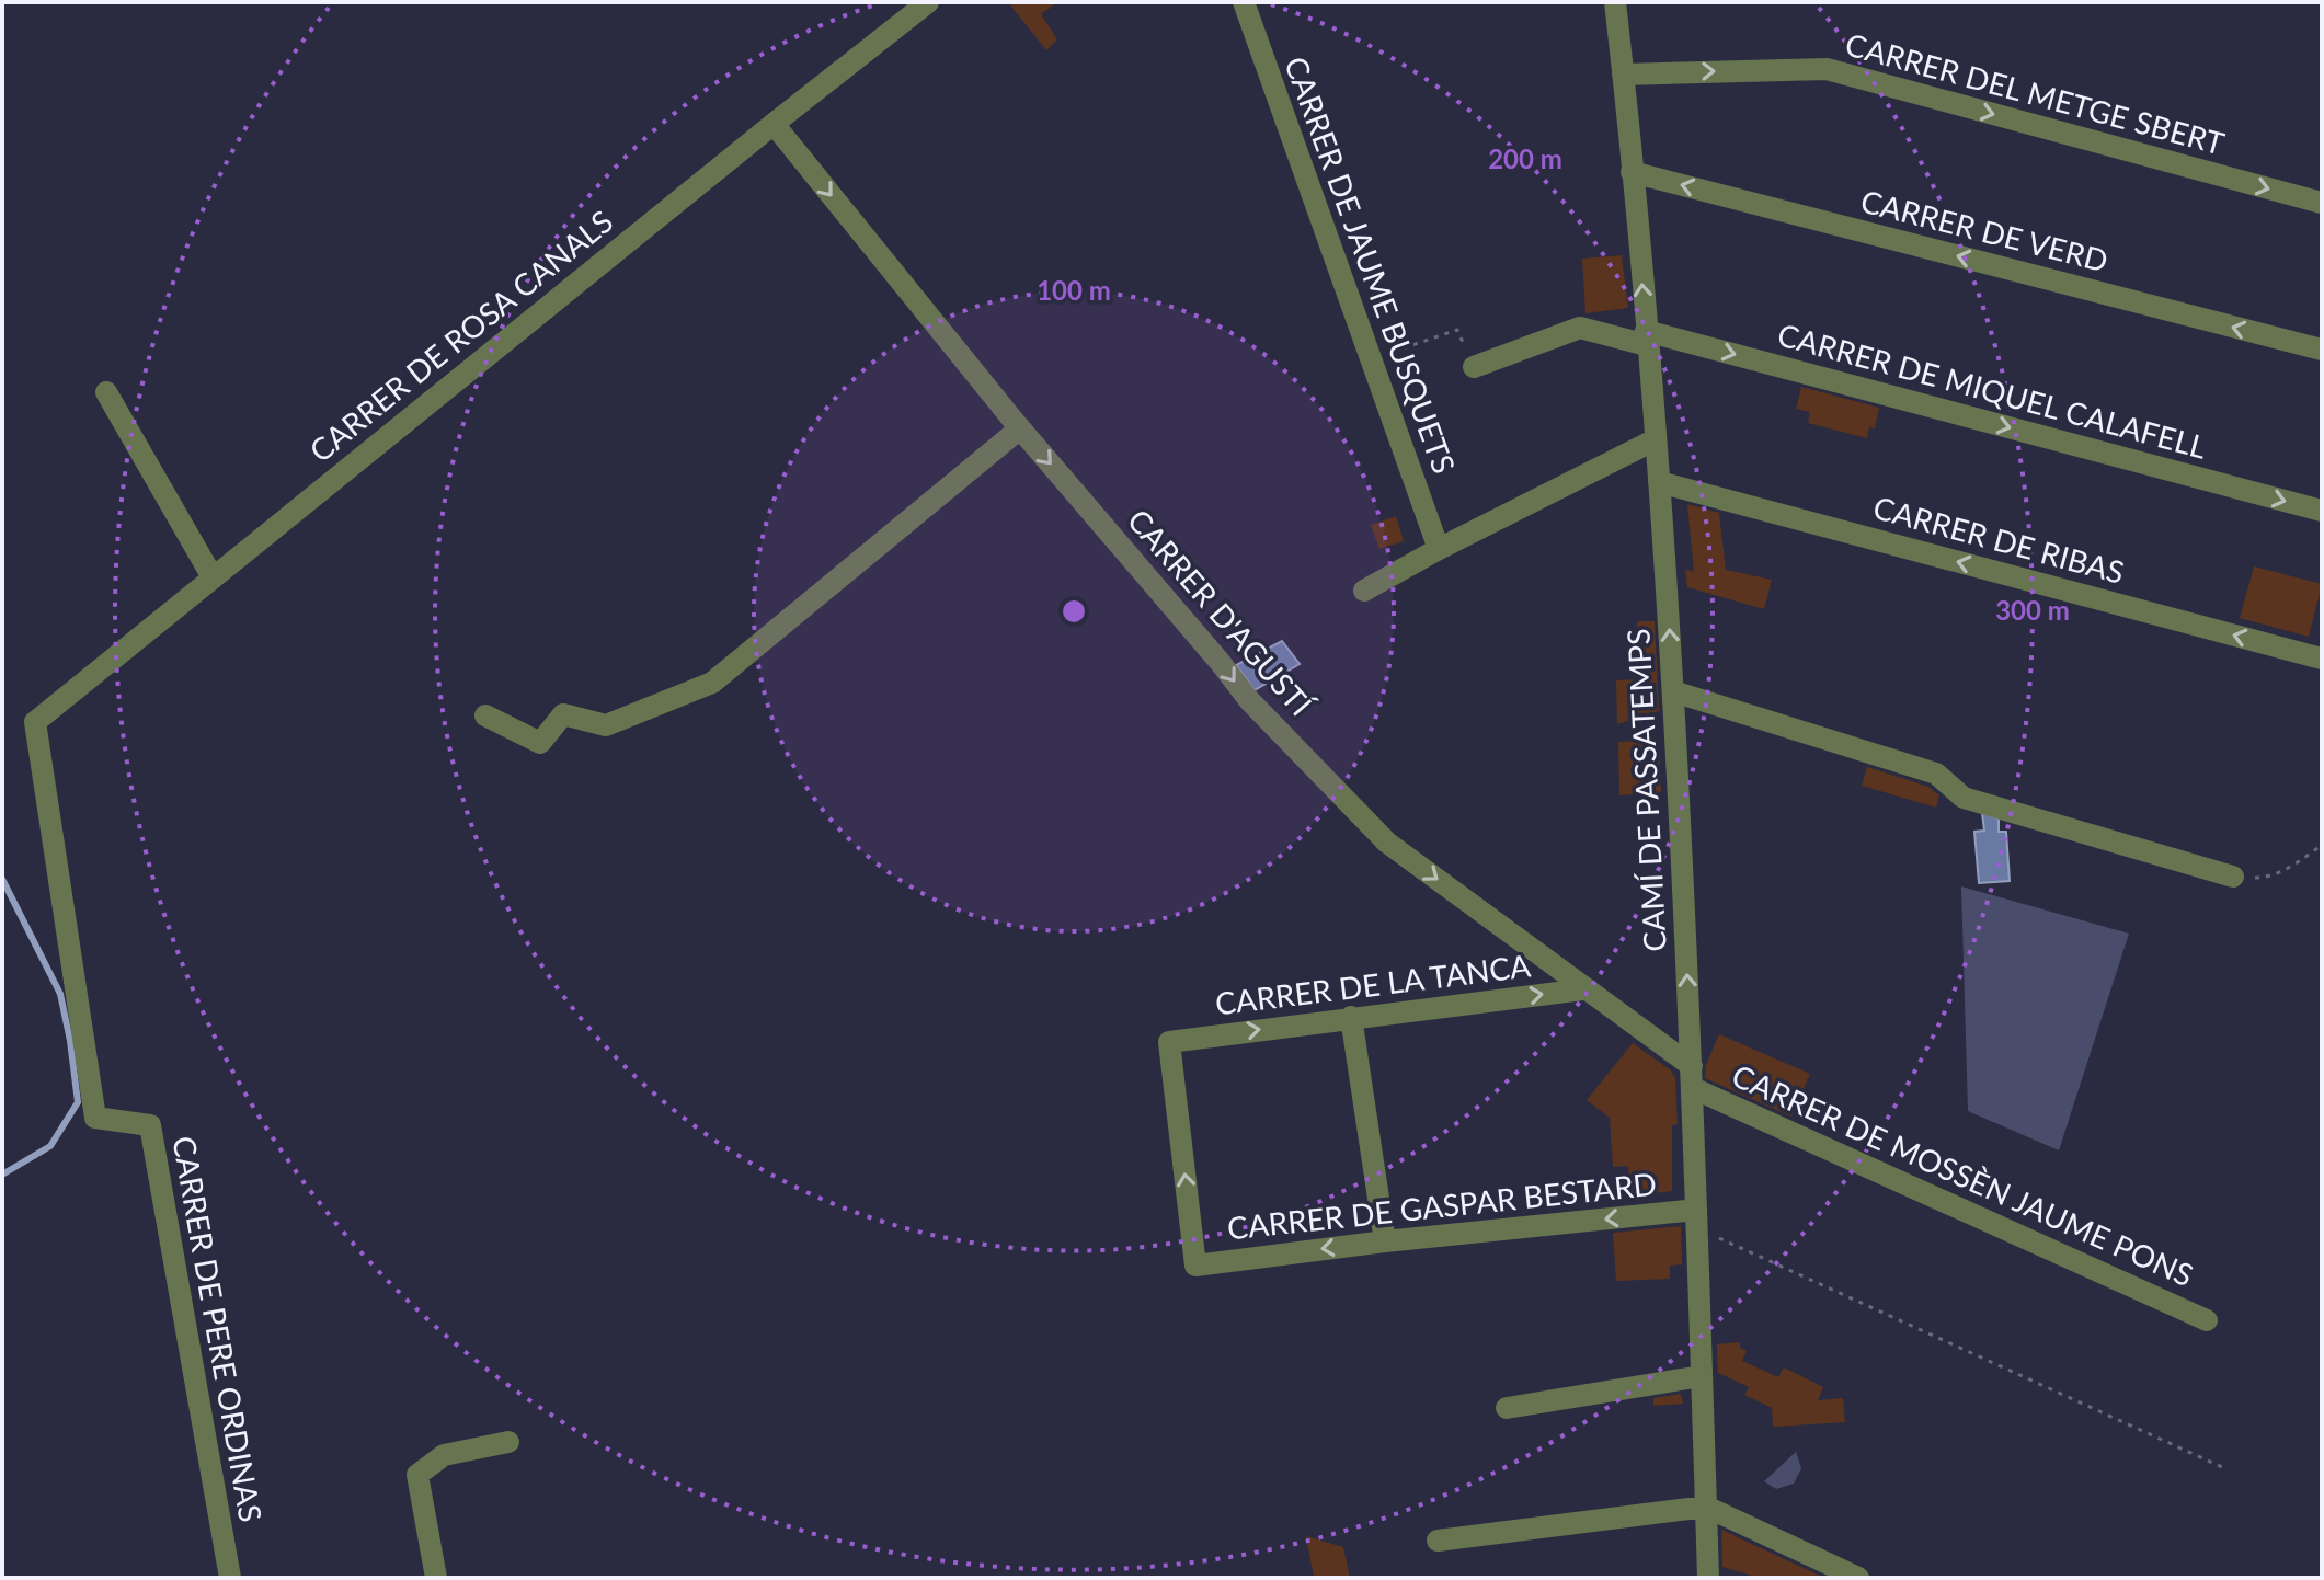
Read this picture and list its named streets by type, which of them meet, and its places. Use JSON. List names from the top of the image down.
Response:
{
  "streets": {
    "street": [
      "CARRER DEL METGE SBERT",
      "CARRER DE VERD",
      "CARRER DE JAUME BUSQUETS",
      "CARRER DE ROSA CANALS",
      "CARRER DE MIQUEL CALAFELL",
      "CARRER DE RIBAS",
      "CARRER D'AGUSTÍ",
      "CAMÍ DE PASSATEMPS",
      "CARRER DE LA TANCA",
      "CARRER DE MOSSÈN JAUME PONS",
      "CARRER DE GASPAR BESTARD",
      "CARRER DE PERE ORDINAS"
    ]
  },
  "crossings": [
    ["CARRER DEL METGE SBERT", "CAMÍ DE PASSATEMPS"],
    ["CARRER DE VERD", "CAMÍ DE PASSATEMPS"],
    ["CARRER DE ROSA CANALS", "CARRER D'AGUSTÍ"],
    ["CARRER DE ROSA CANALS", "CARRER DE PERE ORDINAS"],
    ["CARRER DE MIQUEL CALAFELL", "CAMÍ DE PASSATEMPS"],
    ["CARRER DE RIBAS", "CAMÍ DE PASSATEMPS"],
    ["CARRER D'AGUSTÍ", "CAMÍ DE PASSATEMPS"],
    ["CARRER D'AGUSTÍ", "CARRER DE LA TANCA"],
    ["CARRER D'AGUSTÍ", "CARRER DE MOSSÈN JAUME PONS"],
    ["CAMÍ DE PASSATEMPS", "CARRER DE MOSSÈN JAUME PONS"],
    ["CAMÍ DE PASSATEMPS", "CARRER DE GASPAR BESTARD"],
    ["CARRER DE LA TANCA", "CARRER DE GASPAR BESTARD"]
  ],
  "one_way": [
    "CARRER DEL METGE SBERT",
    "CARRER DE VERD",
    "CARRER DE MIQUEL CALAFELL",
    "CARRER DE RIBAS",
    "CARRER D'AGUSTÍ",
    "CAMÍ DE PASSATEMPS"
  ],
  "rings": ["200 m", "100 m", "300 m"]
}
